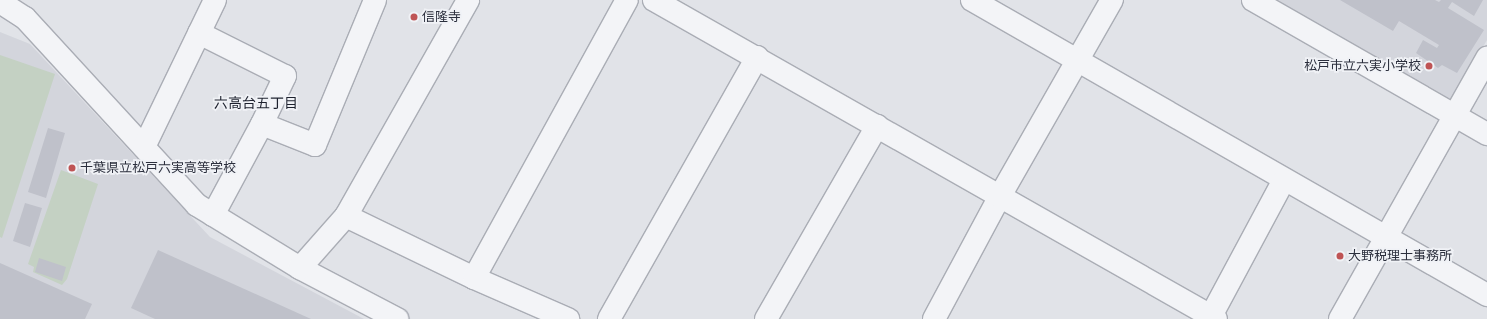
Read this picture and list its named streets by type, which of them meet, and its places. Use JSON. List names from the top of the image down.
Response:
{
  "districts": ["六高台五丁目"],
  "places": [
    "信隆寺",
    "松戸市立六実小学校",
    "千葉県立松戸六実高等学校",
    "大野税理士事務所"
  ]
}
